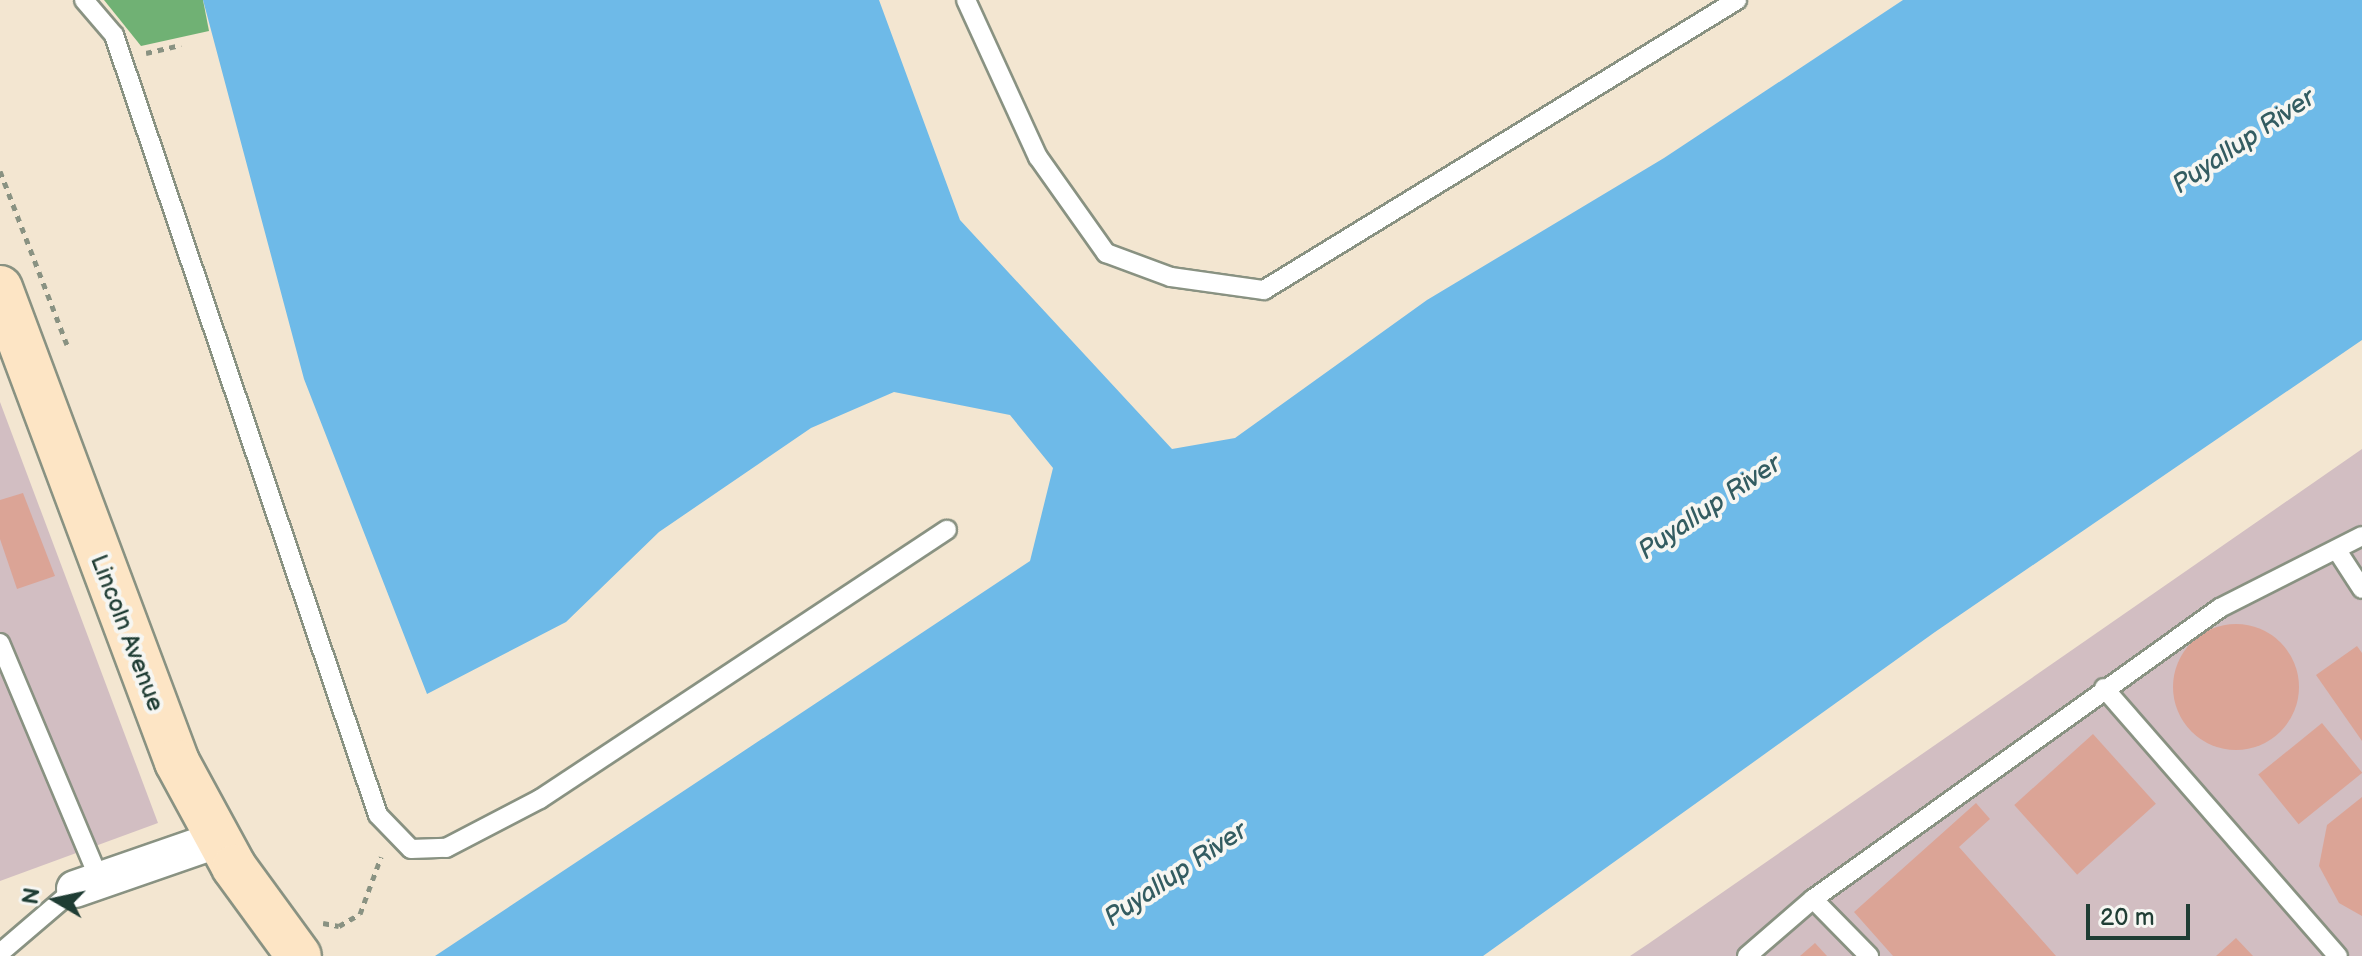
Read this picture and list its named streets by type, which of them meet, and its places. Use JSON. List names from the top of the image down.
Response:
{
  "streets": {
    "street": ["Lincoln Avenue"]
  },
  "water": ["Puyallup River"],
  "scale_bar": "20 m",
  "north": "left"
}
